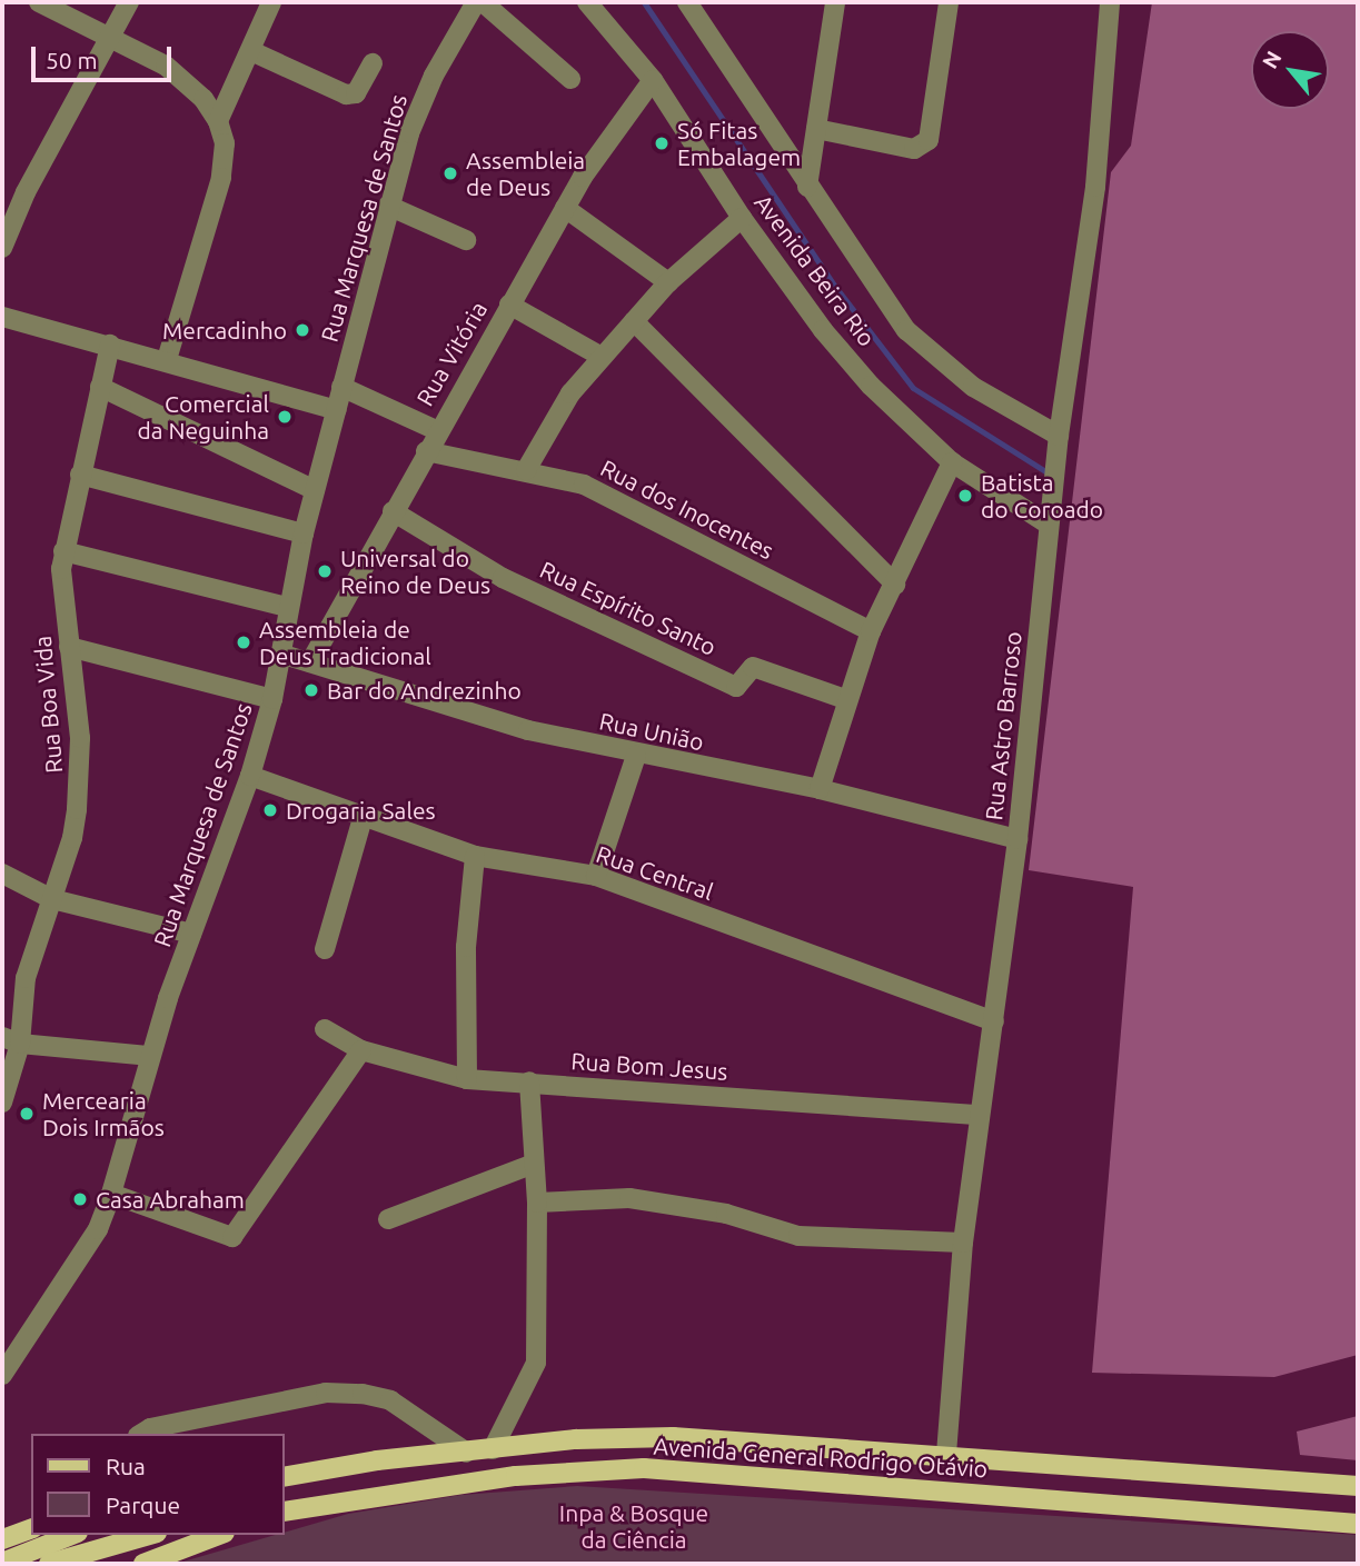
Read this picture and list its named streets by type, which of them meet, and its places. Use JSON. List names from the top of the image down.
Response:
{
  "streets": {
    "main road": ["Avenida General Rodrigo Otávio"],
    "street": [
      "Rua Marquesa de Santos",
      "Avenida Beira Rio",
      "Rua Vitória",
      "Rua dos Inocentes",
      "Rua Espírito Santo",
      "Rua Boa Vida",
      "Rua Astro Barroso",
      "Rua União",
      "Rua Central",
      "Rua Bom Jesus"
    ]
  },
  "crossings": [
    ["Rua Marquesa de Santos", "Rua União"],
    ["Rua Marquesa de Santos", "Rua Central"],
    ["Avenida Beira Rio", "Rua Vitória"],
    ["Avenida Beira Rio", "Rua Astro Barroso"],
    ["Rua Vitória", "Rua dos Inocentes"],
    ["Rua Vitória", "Rua Espírito Santo"],
    ["Rua Vitória", "Rua União"],
    ["Rua Astro Barroso", "Rua União"],
    ["Rua Astro Barroso", "Rua Central"],
    ["Rua Astro Barroso", "Rua Bom Jesus"],
    ["Rua Astro Barroso", "Avenida General Rodrigo Otávio"]
  ],
  "parks": ["Inpa & Bosque da Ciência"],
  "places": [
    "Só Fitas Embalagem",
    "Assembleia de Deus",
    "Mercadinho",
    "Comercial da Neguinha",
    "Batista do Coroado",
    "Universal do Reino de Deus",
    "Assembleia de Deus Tradicional",
    "Bar do Andrezinho",
    "Drogaria Sales",
    "Mercearia Dois Irmãos",
    "Casa Abraham"
  ],
  "legend": ["Rua", "Parque"],
  "scale_bar": "50 m",
  "north": "top left"
}
